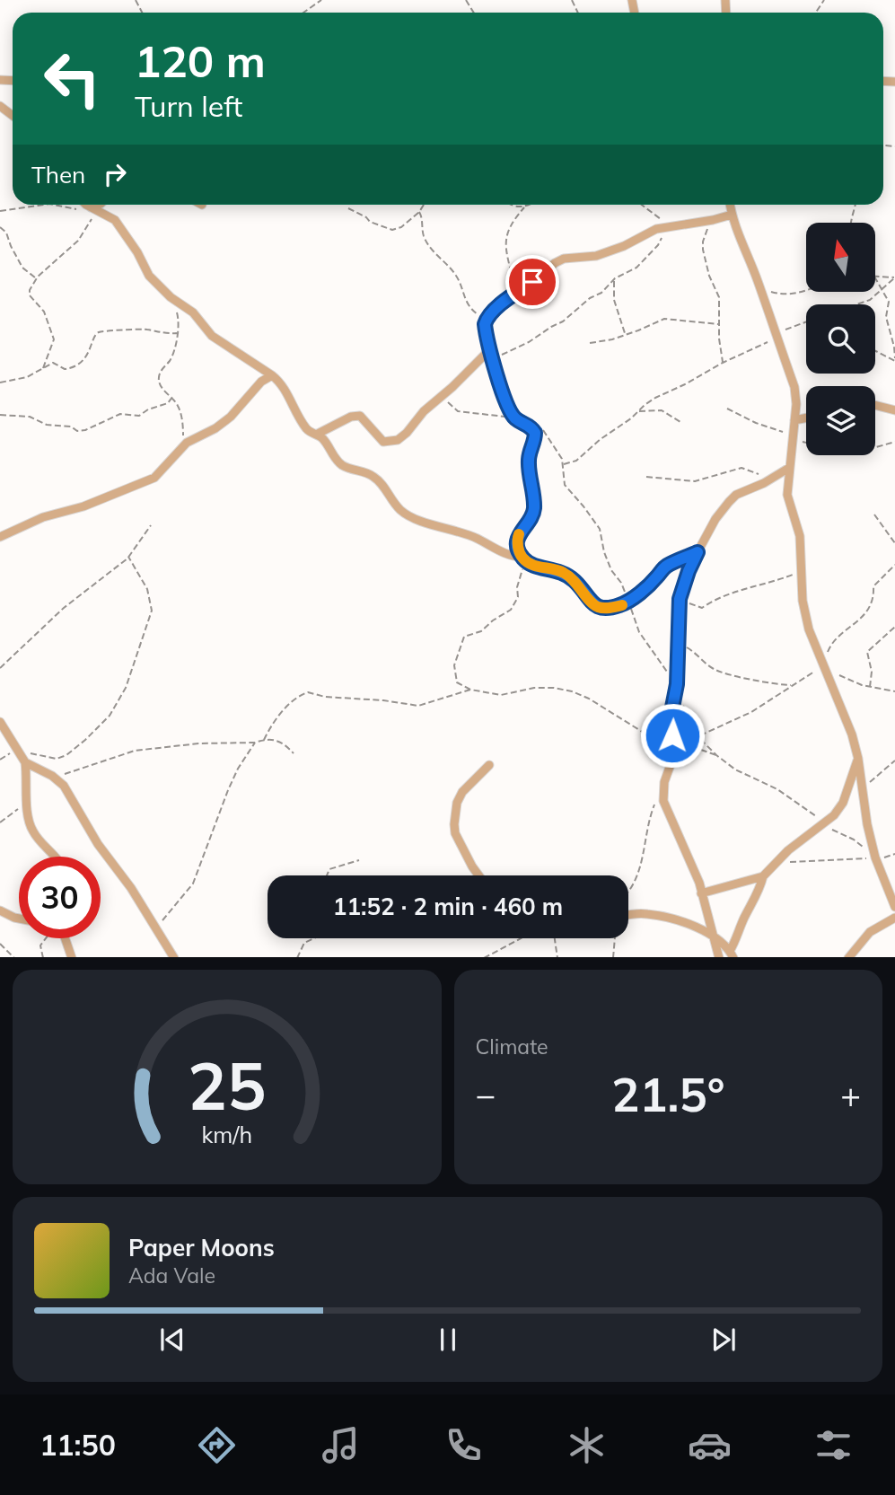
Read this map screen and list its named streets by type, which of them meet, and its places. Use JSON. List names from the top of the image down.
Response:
{
  "north": "top",
  "page": {
    "turn": ["120 m", "Turn left"],
    "then": "Then",
    "limit": "30",
    "trip": "11:52 · 2 min · 460 m",
    "tile": "Climate",
    "heat": ["−", "21.5°", "+"],
    "song": ["Paper Moons", "Ada Vale"],
    "tabs": "11:50",
    "gauge": ["25", "km/h"]
  }
}
